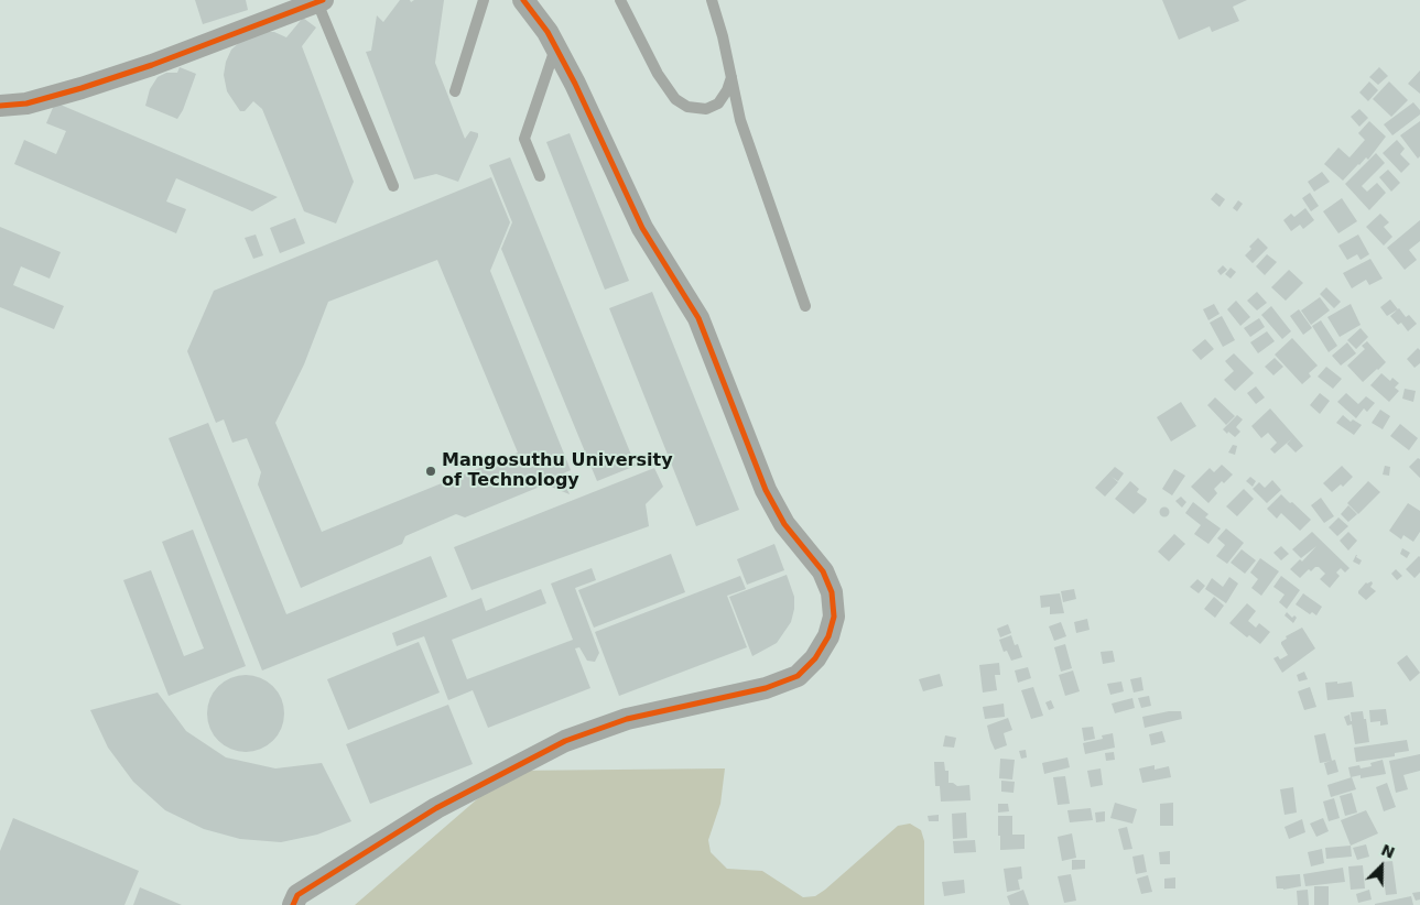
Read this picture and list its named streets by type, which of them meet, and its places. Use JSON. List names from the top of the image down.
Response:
{
  "places": ["Mangosuthu University of Technology"],
  "north": "top right"
}
